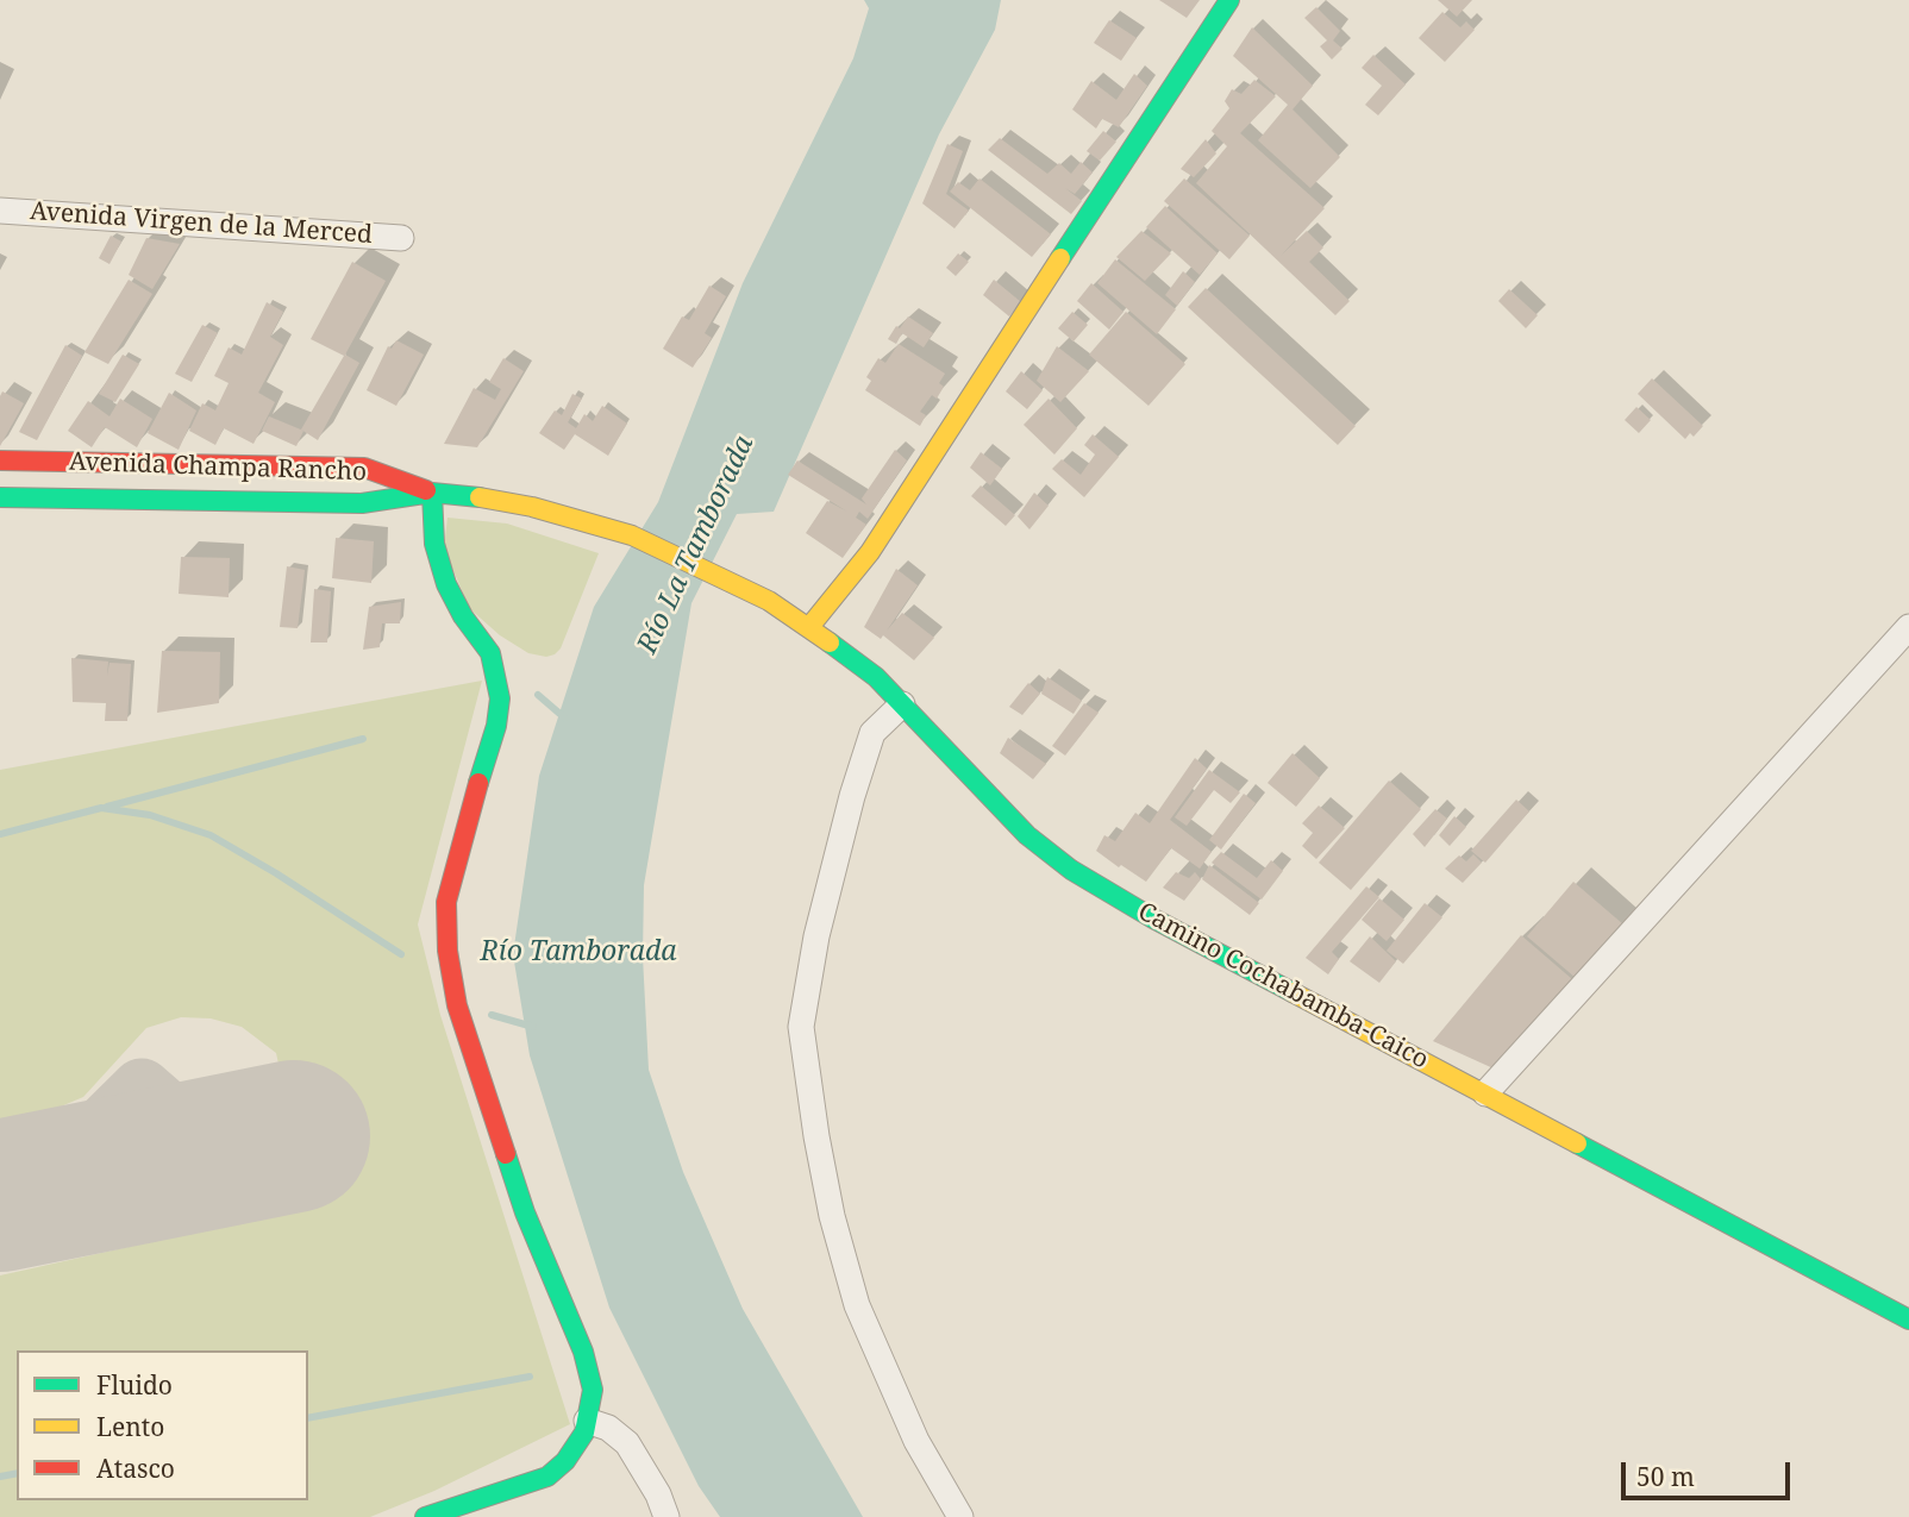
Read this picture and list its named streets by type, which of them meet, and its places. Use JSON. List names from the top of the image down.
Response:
{
  "streets": {
    "main road": ["Avenida Champa Rancho", "Camino Cochabamba-Caico"],
    "street": ["Avenida Virgen de la Merced"]
  },
  "crossings": [
    ["Avenida Champa Rancho", "Camino Cochabamba-Caico"]
  ],
  "water": ["Río La Tamborada", "Río Tamborada"],
  "legend": ["Fluido", "Lento", "Atasco"],
  "scale_bar": "50 m"
}
